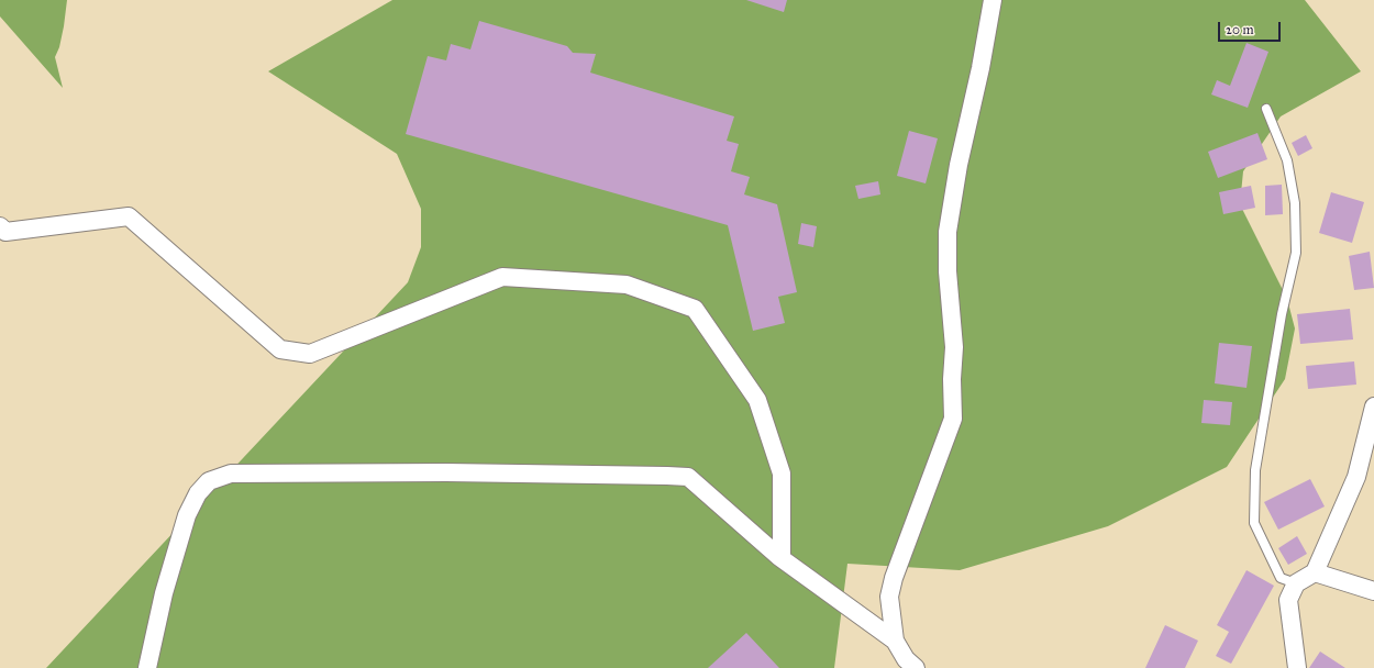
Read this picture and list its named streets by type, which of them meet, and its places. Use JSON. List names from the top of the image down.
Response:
{
  "scale_bar": "20 m"
}
